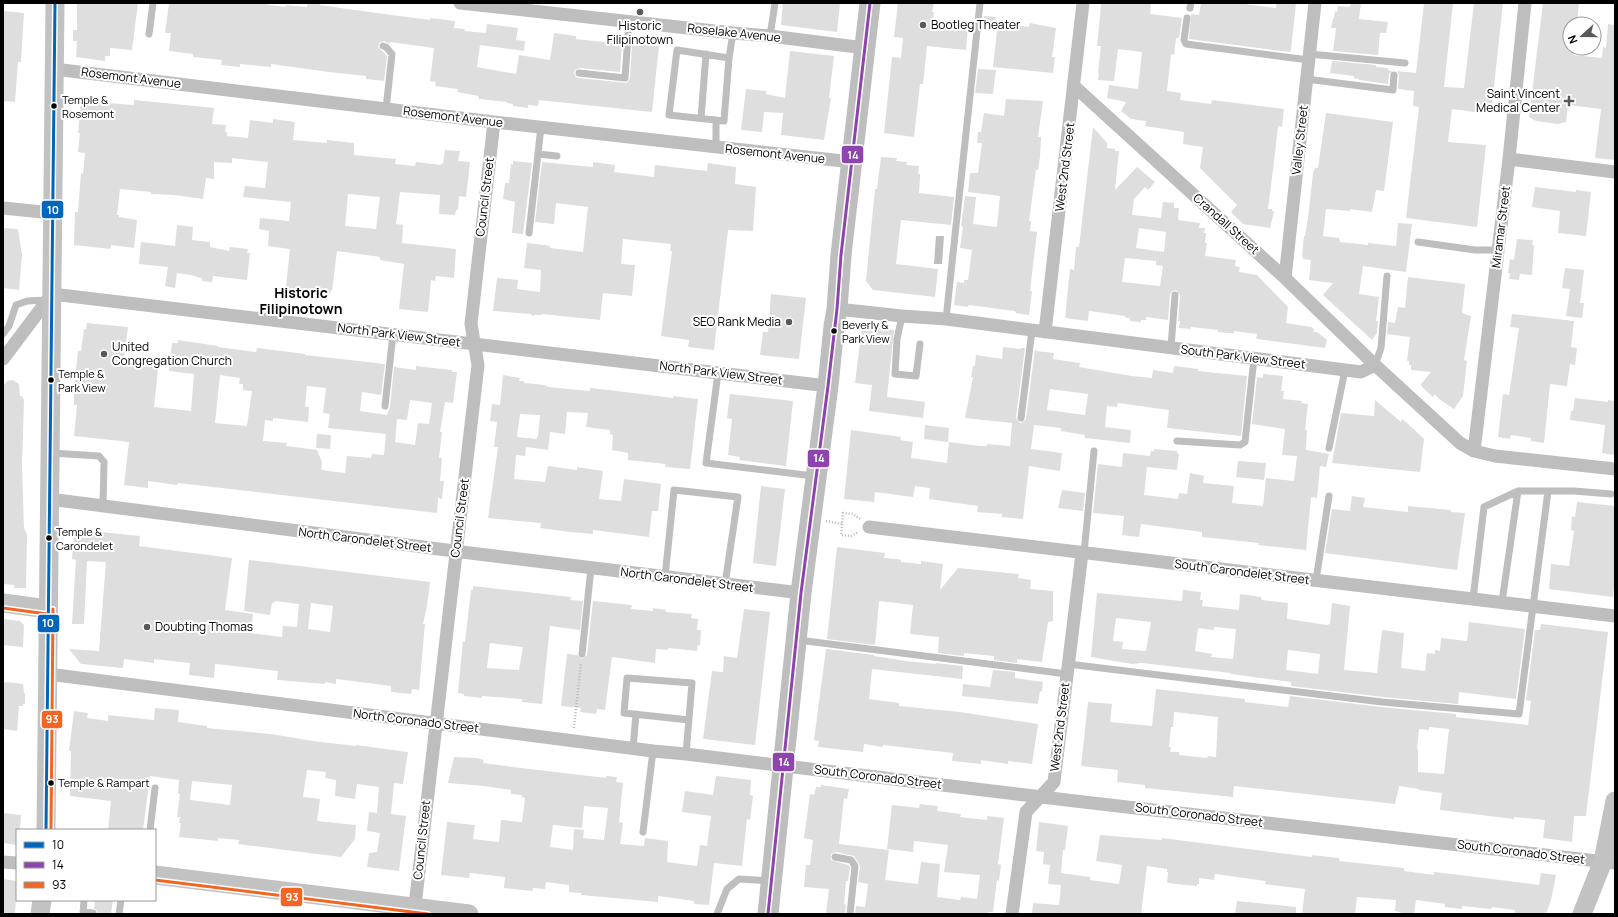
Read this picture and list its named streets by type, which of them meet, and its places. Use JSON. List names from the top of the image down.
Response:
{
  "streets": {
    "street": [
      "Roselake Avenue",
      "Rosemont Avenue",
      "Valley Street",
      "West 2nd Street",
      "Council Street",
      "Crandall Street",
      "Miramar Street",
      "North Park View Street",
      "South Park View Street",
      "North Carondelet Street",
      "South Carondelet Street",
      "North Coronado Street",
      "South Coronado Street"
    ]
  },
  "crossings": [
    ["Rosemont Avenue", "Council Street"],
    ["Valley Street", "Crandall Street"],
    ["West 2nd Street", "Crandall Street"],
    ["West 2nd Street", "South Park View Street"],
    ["West 2nd Street", "South Carondelet Street"],
    ["West 2nd Street", "South Coronado Street"],
    ["Council Street", "North Park View Street"],
    ["Council Street", "North Carondelet Street"],
    ["Council Street", "North Coronado Street"],
    ["Crandall Street", "South Park View Street"],
    ["North Coronado Street", "South Coronado Street"]
  ],
  "districts": ["Historic Filipinotown"],
  "places": {
    "other": [
      "Historic Filipinotown",
      "Bootleg Theater",
      "Temple & Rosemont",
      "SEO Rank Media",
      "Beverly & Park View",
      "United Congregation Church",
      "Temple & Park View",
      "Temple & Carondelet",
      "Doubting Thomas",
      "Temple & Rampart"
    ],
    "health": ["Saint Vincent Medical Center"]
  },
  "lines": ["transit line 10", "transit line 14", "transit line 93"],
  "legend": ["10", "14", "93"],
  "north": "left"
}
